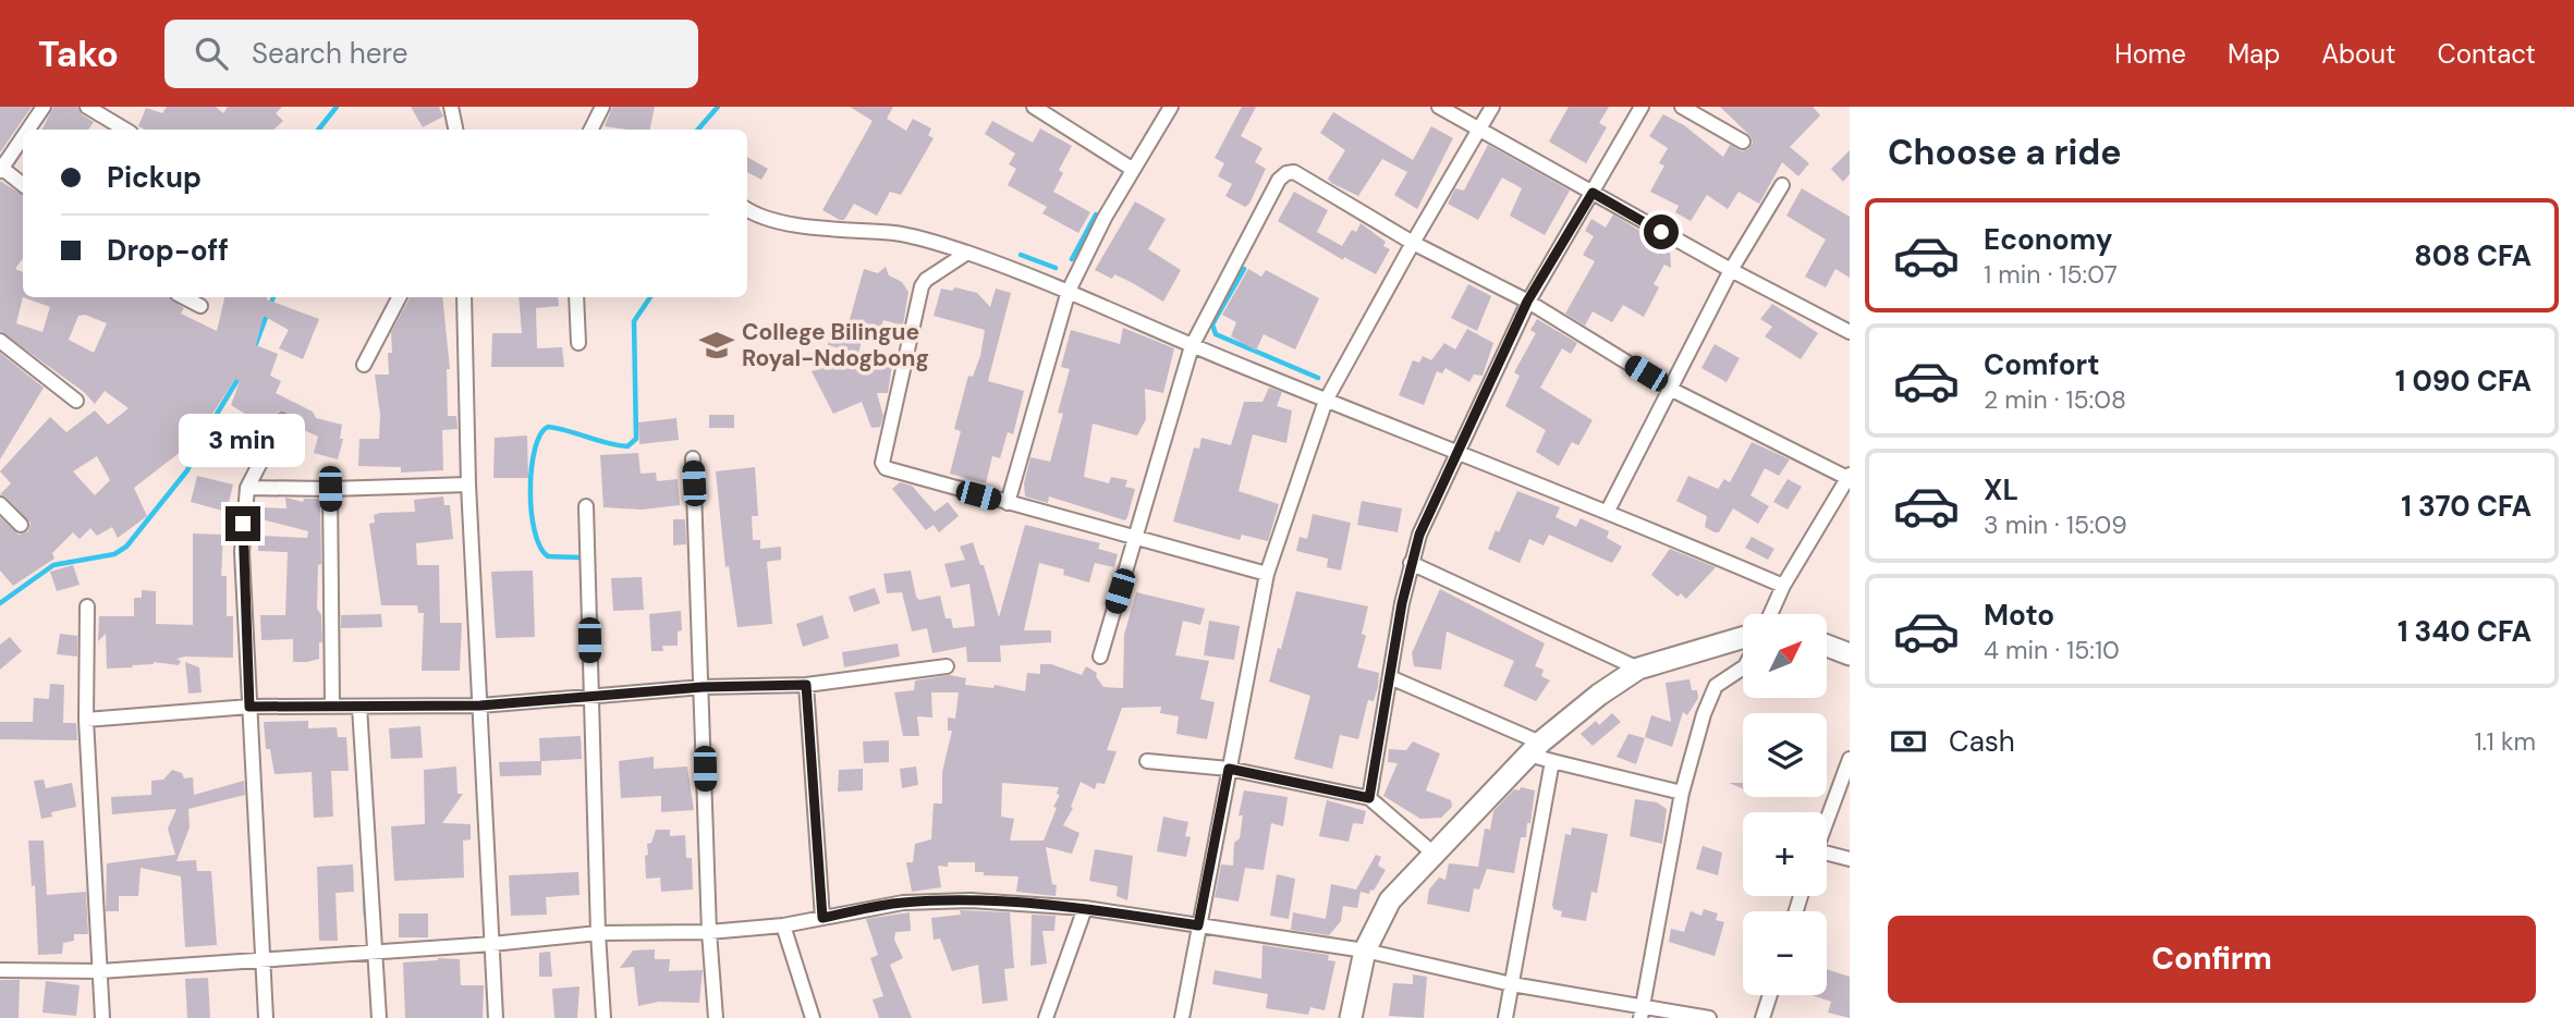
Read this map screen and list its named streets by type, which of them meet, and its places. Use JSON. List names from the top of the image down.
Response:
{
  "places": {
    "school or university": ["College Bilingue Royal-Ndogbong"]
  },
  "north": "top right",
  "page": {
    "header": "Tako",
    "search": "Search here",
    "nav": [
      "Home",
      "Map",
      "About",
      "Contact"
    ],
    "heading": "Choose a ride",
    "banner": ["Pickup", "Drop-off"],
    "list": [
      {
        "name": "Economy",
        "note": "1 min · 15:07",
        "value": "808 CFA"
      },
      {
        "name": "Comfort",
        "note": "2 min · 15:08",
        "value": "1 090 CFA"
      },
      {
        "name": "XL",
        "note": "3 min · 15:09",
        "value": "1 370 CFA"
      },
      {
        "name": "Moto",
        "note": "4 min · 15:10",
        "value": "1 340 CFA"
      }
    ],
    "bubble": "3 min",
    "map_buttons": ["+", "−"],
    "pay": ["Cash", "1.1 km"],
    "buttons": "Confirm"
  }
}
